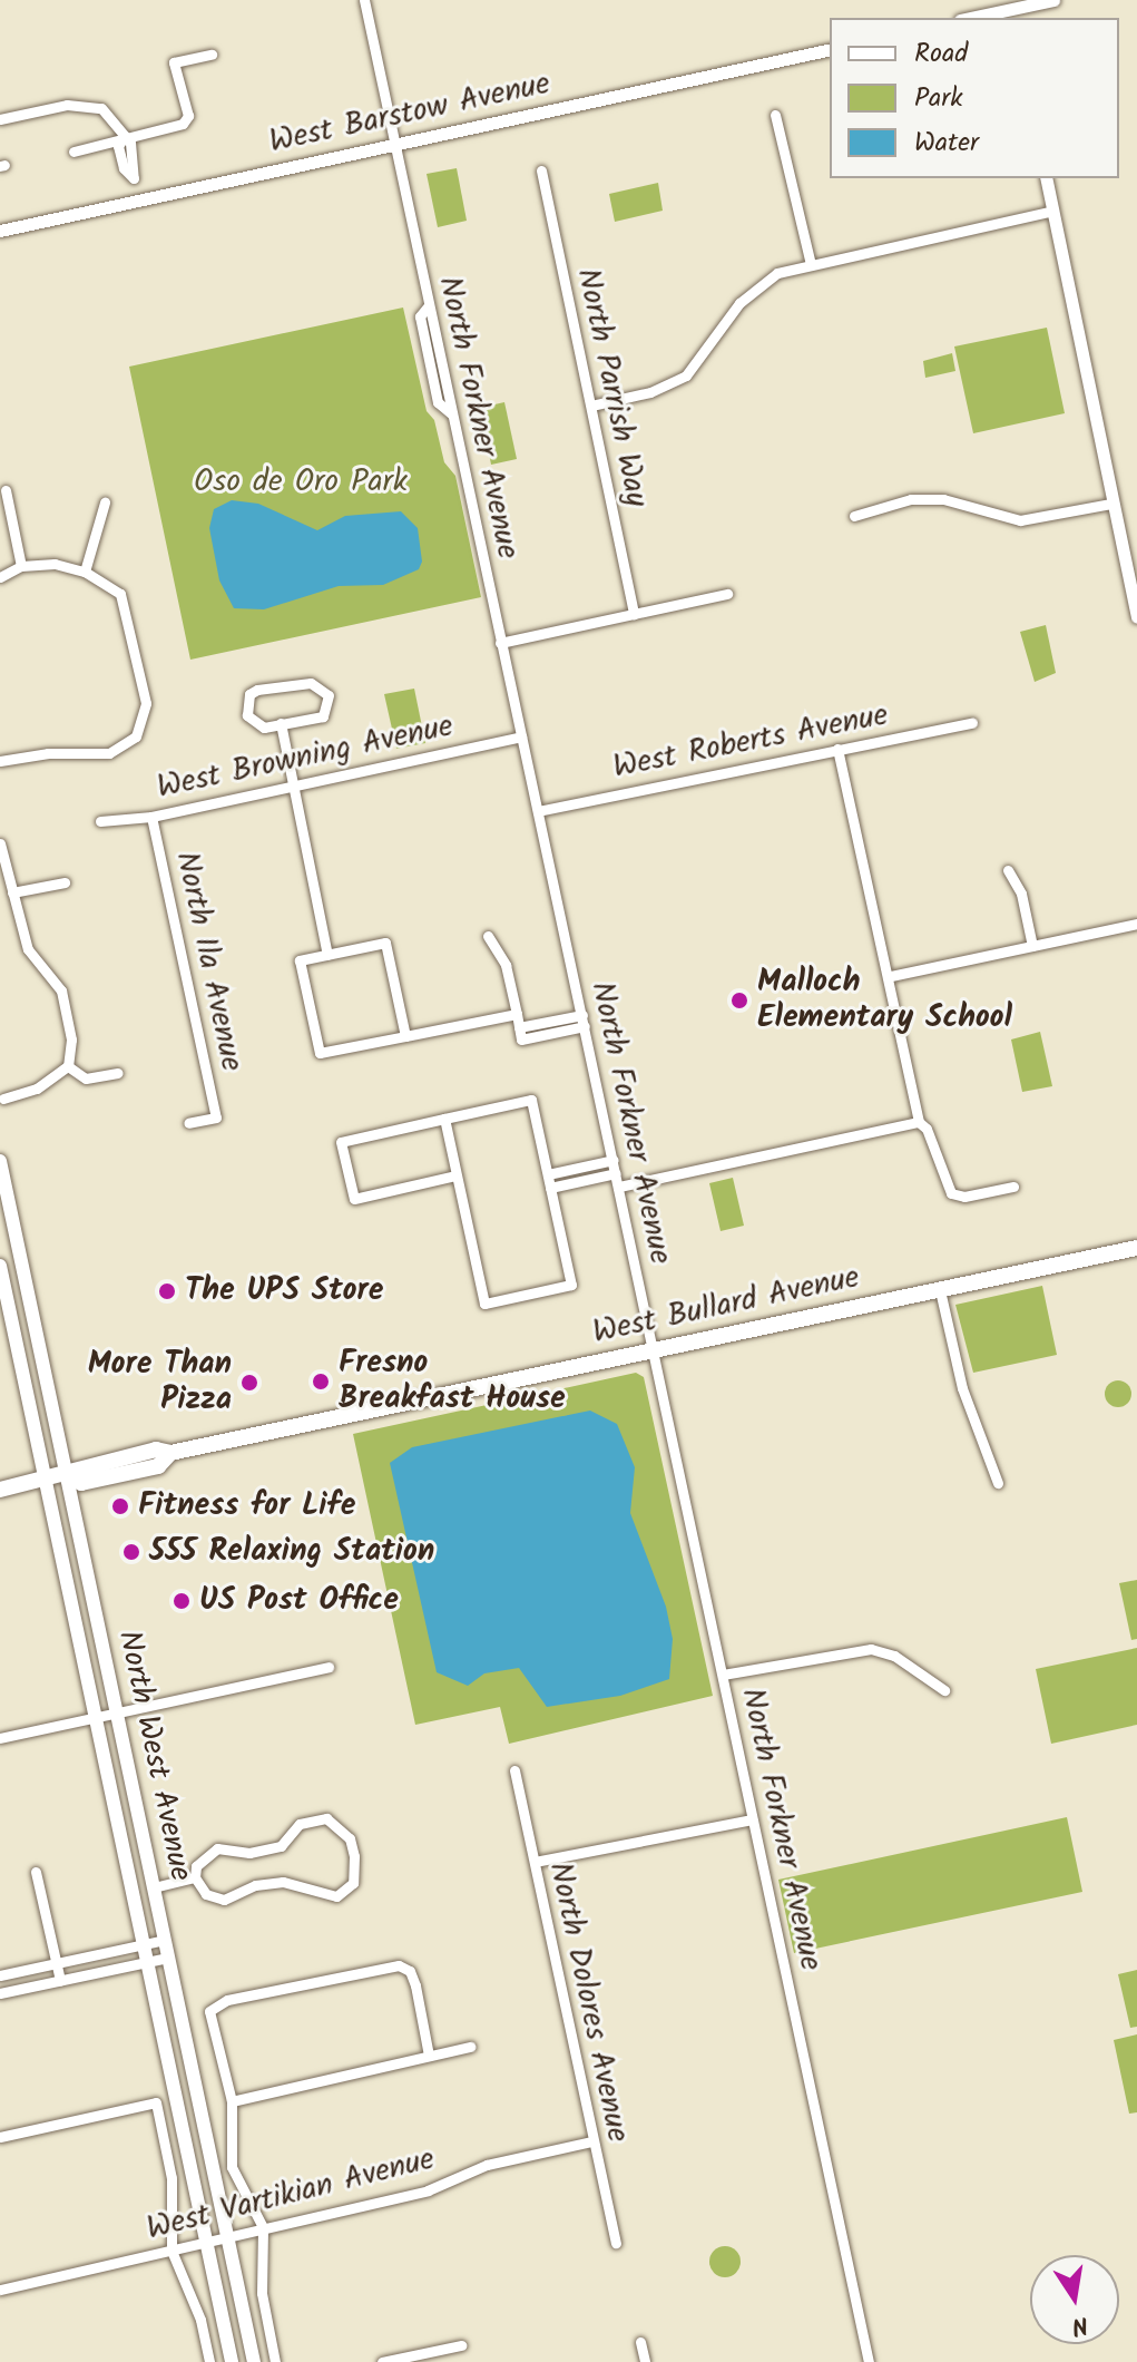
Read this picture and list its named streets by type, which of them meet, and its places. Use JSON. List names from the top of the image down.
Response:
{
  "streets": {
    "main road": ["West Bullard Avenue", "North West Avenue"],
    "street": [
      "West Barstow Avenue",
      "North Parrish Way",
      "North Forkner Avenue",
      "West Roberts Avenue",
      "West Browning Avenue",
      "North Ila Avenue",
      "North Dolores Avenue",
      "West Vartikian Avenue"
    ]
  },
  "crossings": [
    ["West Barstow Avenue", "North Forkner Avenue"],
    ["North Forkner Avenue", "West Roberts Avenue"],
    ["North Forkner Avenue", "West Browning Avenue"],
    ["North Forkner Avenue", "West Bullard Avenue"],
    ["West Browning Avenue", "North Ila Avenue"],
    ["West Bullard Avenue", "North West Avenue"],
    ["North West Avenue", "West Vartikian Avenue"],
    ["North Dolores Avenue", "West Vartikian Avenue"]
  ],
  "parks": ["Oso de Oro Park"],
  "places": [
    "Malloch Elementary School",
    "The UPS Store",
    "Fresno Breakfast House",
    "More Than Pizza",
    "Fitness for Life",
    "555 Relaxing Station",
    "US Post Office"
  ],
  "legend": ["Road", "Park", "Water"],
  "north": "bottom"
}
